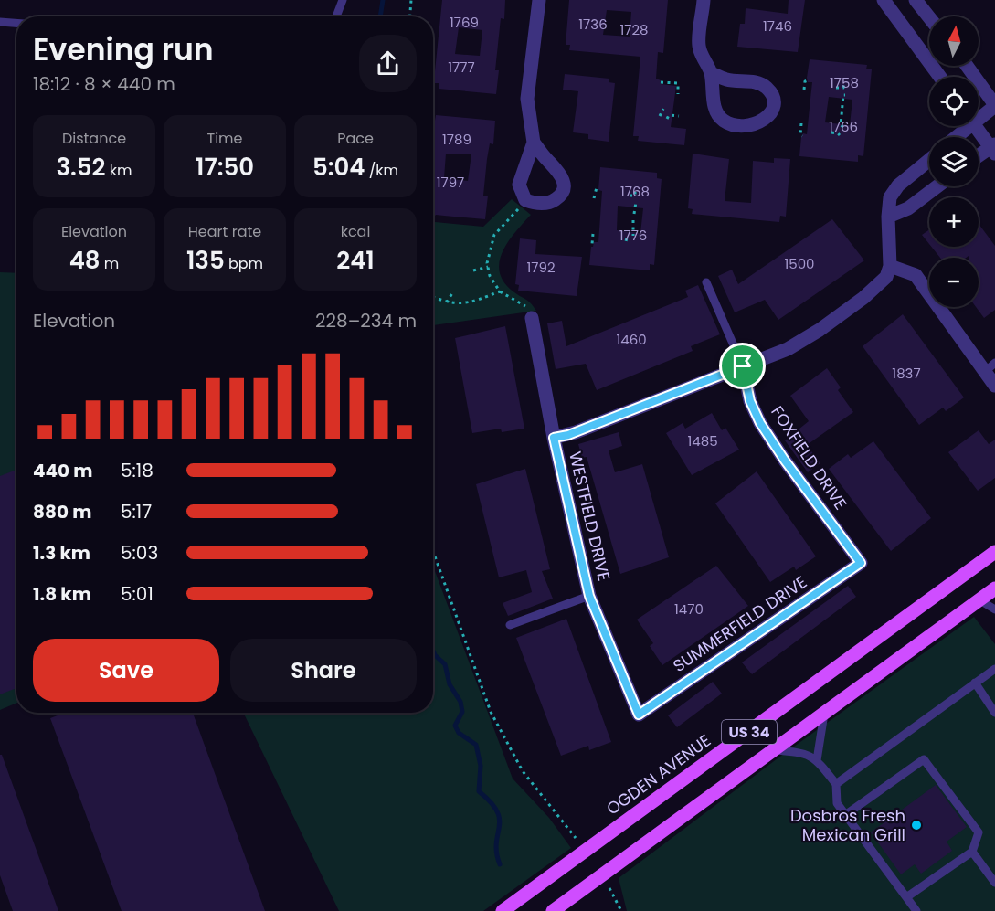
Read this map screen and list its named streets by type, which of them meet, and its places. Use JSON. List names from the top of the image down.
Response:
{
  "streets": {
    "main road": ["US 34", "OGDEN AVENUE"],
    "street": ["FOXFIELD DRIVE", "WESTFIELD DRIVE", "SUMMERFIELD DRIVE"]
  },
  "crossings": [
    ["FOXFIELD DRIVE", "SUMMERFIELD DRIVE"],
    ["WESTFIELD DRIVE", "SUMMERFIELD DRIVE"]
  ],
  "places": ["Dosbros Fresh Mexican Grill"],
  "house_numbers": [
    "1769",
    "1736",
    "1746",
    "1728",
    "1777",
    "1758",
    "1766",
    "1789",
    "1797",
    "1768",
    "1776",
    "1500",
    "1792",
    "1460",
    "1837",
    "1485",
    "1470"
  ],
  "north": "top",
  "page": {
    "map_buttons": ["+", "−"],
    "heading": ["Evening run", "18:12 · 8 × 440 m"],
    "stats": [
      ["Distance", "3.52 km"],
      ["Time", "17:50"],
      ["Pace", "5:04 /km"],
      ["Elevation", "48 m"],
      ["Heart rate", "135 bpm"],
      ["kcal", "241"]
    ],
    "chart": ["Elevation", "228–234 m"],
    "list": [
      {
        "name": "440 m",
        "note": "5:18"
      },
      {
        "name": "880 m",
        "note": "5:17"
      },
      {
        "name": "1.3 km",
        "note": "5:03"
      },
      {
        "name": "1.8 km",
        "note": "5:01"
      }
    ],
    "buttons": ["Save", "Share"]
  }
}
